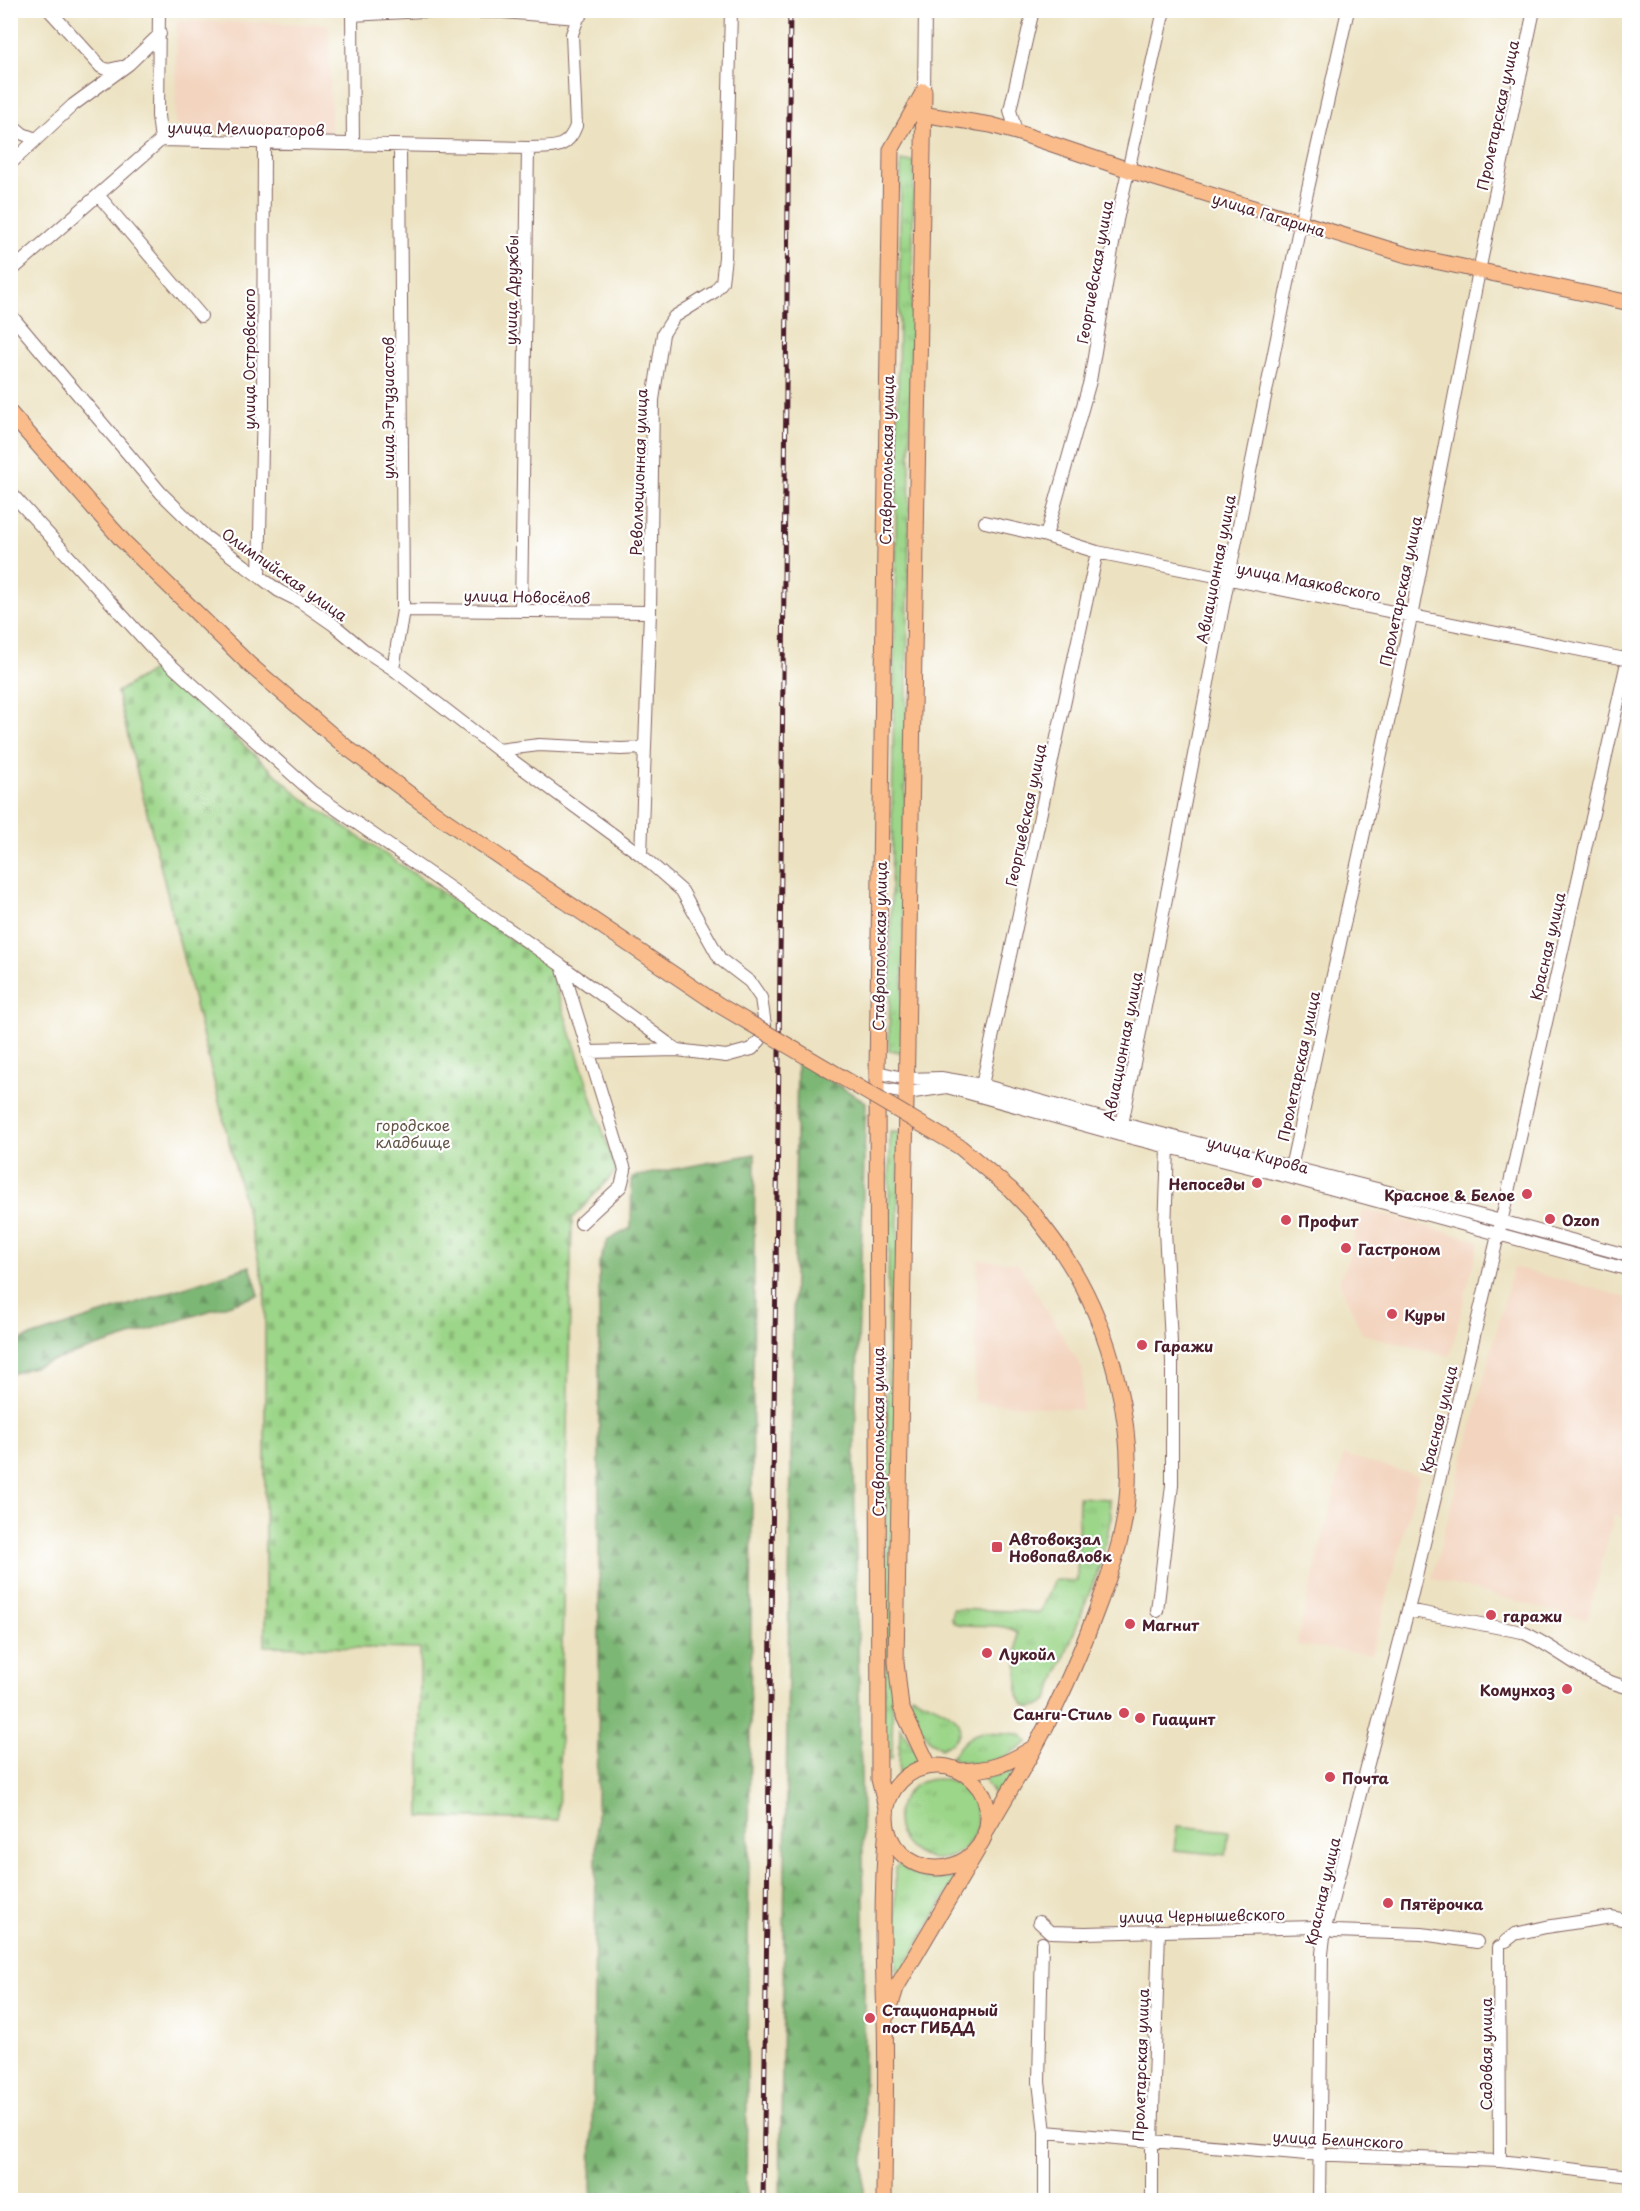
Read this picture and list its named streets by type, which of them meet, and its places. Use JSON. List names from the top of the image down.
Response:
{
  "streets": {
    "main road": ["улица Гагарина", "Ставропольская улица"],
    "street": [
      "Пролетарская улица",
      "улица Мелиораторов",
      "Георгиевская улица",
      "улица Дружбы",
      "улица Островского",
      "улица Энтузиастов",
      "Революционная улица",
      "Авиационная улица",
      "Олимпийская улица",
      "улица Маяковского",
      "улица Новосёлов",
      "Красная улица",
      "улица Кирова",
      "улица Чернышевского",
      "Садовая улица",
      "улица Белинского"
    ]
  },
  "crossings": [
    ["Пролетарская улица", "улица Гагарина"],
    ["Пролетарская улица", "улица Маяковского"],
    ["Пролетарская улица", "улица Кирова"],
    ["Пролетарская улица", "улица Чернышевского"],
    ["Пролетарская улица", "улица Белинского"],
    ["улица Мелиораторов", "улица Дружбы"],
    ["улица Мелиораторов", "улица Островского"],
    ["улица Мелиораторов", "улица Энтузиастов"],
    ["улица Гагарина", "Георгиевская улица"],
    ["улица Гагарина", "Ставропольская улица"],
    ["улица Гагарина", "Авиационная улица"],
    ["Георгиевская улица", "улица Маяковского"],
    ["Георгиевская улица", "улица Кирова"],
    ["улица Дружбы", "улица Новосёлов"],
    ["улица Островского", "Олимпийская улица"],
    ["улица Энтузиастов", "Олимпийская улица"],
    ["улица Энтузиастов", "улица Новосёлов"],
    ["Ставропольская улица", "улица Кирова"],
    ["Революционная улица", "Олимпийская улица"],
    ["Революционная улица", "улица Новосёлов"],
    ["Авиационная улица", "улица Маяковского"],
    ["Авиационная улица", "улица Кирова"],
    ["улица Маяковского", "Красная улица"],
    ["Красная улица", "улица Кирова"],
    ["Красная улица", "улица Чернышевского"],
    ["Красная улица", "улица Белинского"],
    ["Садовая улица", "улица Белинского"]
  ],
  "parks": ["городское кладбище"],
  "places": {
    "other": [
      "Непоседы",
      "Красное & Белое",
      "Ozon",
      "Профит",
      "Гастроном",
      "Куры",
      "Гаражи",
      "гаражи",
      "Магнит",
      "Лукойл",
      "Комунхоз",
      "Санги-Стиль",
      "Гиацинт",
      "Почта",
      "Пятёрочка",
      "Стационарный пост ГИБДД"
    ],
    "transit": ["Автовокзал Новопавловк"]
  }
}
